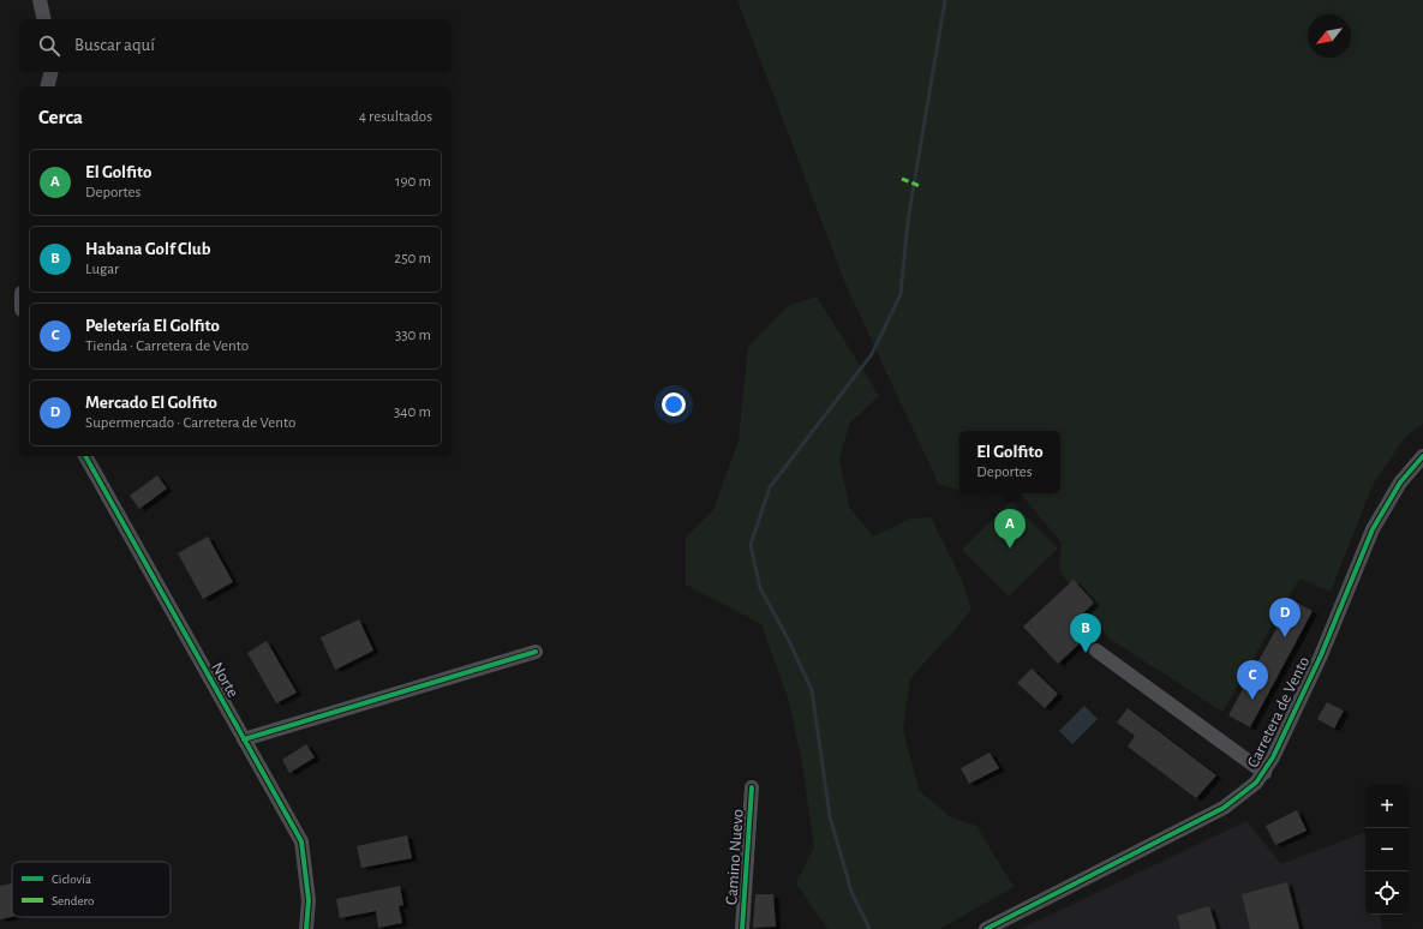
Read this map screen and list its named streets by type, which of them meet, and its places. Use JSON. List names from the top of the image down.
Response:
{
  "streets": {
    "street": ["Norte", "Carretera de Vento", "Camino Nuevo"]
  },
  "legend": ["Ciclovía", "Sendero"],
  "north": "bottom left",
  "page": {
    "search": "Buscar aquí",
    "heading": ["Cerca", "4 resultados"],
    "list": [
      {
        "mark": "A",
        "name": "El Golfito",
        "note": "Deportes",
        "value": "190 m"
      },
      {
        "mark": "B",
        "name": "Habana Golf Club",
        "note": "Lugar",
        "value": "250 m"
      },
      {
        "mark": "C",
        "name": "Peletería El Golfito",
        "note": "Tienda · Carretera de Vento",
        "value": "330 m"
      },
      {
        "mark": "D",
        "name": "Mercado El Golfito",
        "note": "Supermercado · Carretera de Vento",
        "value": "340 m"
      }
    ],
    "popup": ["El Golfito", "Deportes"],
    "pins": [
      "A",
      "D",
      "B",
      "C"
    ],
    "map_buttons": ["+", "−"]
  }
}
